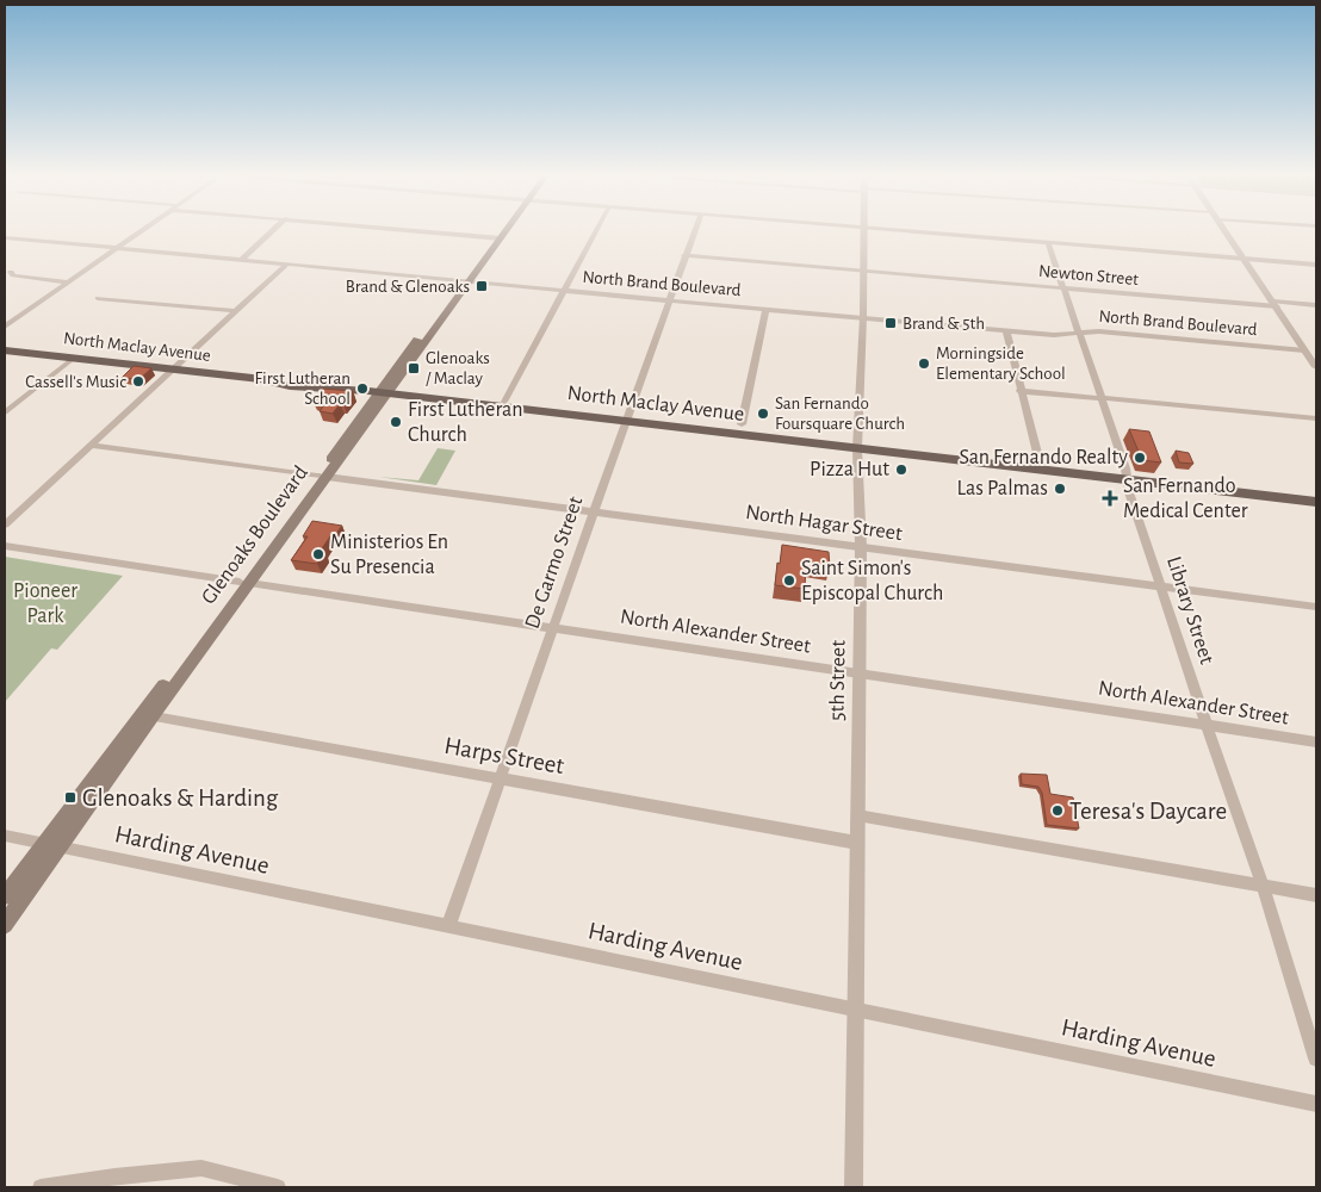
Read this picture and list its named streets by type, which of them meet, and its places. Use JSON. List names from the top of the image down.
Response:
{
  "streets": {
    "main road": ["North Maclay Avenue", "Glenoaks Boulevard"],
    "street": [
      "Newton Street",
      "North Brand Boulevard",
      "North Hagar Street",
      "De Garmo Street",
      "Library Street",
      "North Alexander Street",
      "5th Street",
      "Harps Street",
      "Harding Avenue"
    ]
  },
  "crossings": [
    ["Newton Street", "De Garmo Street"],
    ["Newton Street", "Library Street"],
    ["Newton Street", "5th Street"],
    ["North Brand Boulevard", "Glenoaks Boulevard"],
    ["North Brand Boulevard", "De Garmo Street"],
    ["North Brand Boulevard", "Library Street"],
    ["North Brand Boulevard", "5th Street"],
    ["North Maclay Avenue", "Glenoaks Boulevard"],
    ["North Maclay Avenue", "De Garmo Street"],
    ["North Maclay Avenue", "Library Street"],
    ["North Maclay Avenue", "5th Street"],
    ["North Hagar Street", "Glenoaks Boulevard"],
    ["North Hagar Street", "De Garmo Street"],
    ["North Hagar Street", "Library Street"],
    ["North Hagar Street", "5th Street"],
    ["Glenoaks Boulevard", "North Alexander Street"],
    ["Glenoaks Boulevard", "Harps Street"],
    ["Glenoaks Boulevard", "Harding Avenue"],
    ["De Garmo Street", "North Alexander Street"],
    ["De Garmo Street", "Harps Street"],
    ["De Garmo Street", "Harding Avenue"],
    ["Library Street", "North Alexander Street"],
    ["North Alexander Street", "5th Street"],
    ["5th Street", "Harps Street"],
    ["5th Street", "Harding Avenue"]
  ],
  "parks": ["Pioneer Park"],
  "places": {
    "transit": [
      "Brand & Glenoaks",
      "Brand & 5th",
      "Glenoaks / Maclay",
      "Glenoaks & Harding"
    ],
    "other": [
      "Morningside Elementary School",
      "Cassell's Music",
      "First Lutheran School",
      "San Fernando Foursquare Church",
      "First Lutheran Church",
      "San Fernando Realty",
      "Pizza Hut",
      "Las Palmas",
      "Ministerios En Su Presencia",
      "Saint Simon's Episcopal Church",
      "Teresa's Daycare"
    ],
    "health": ["San Fernando Medical Center"]
  }
}
